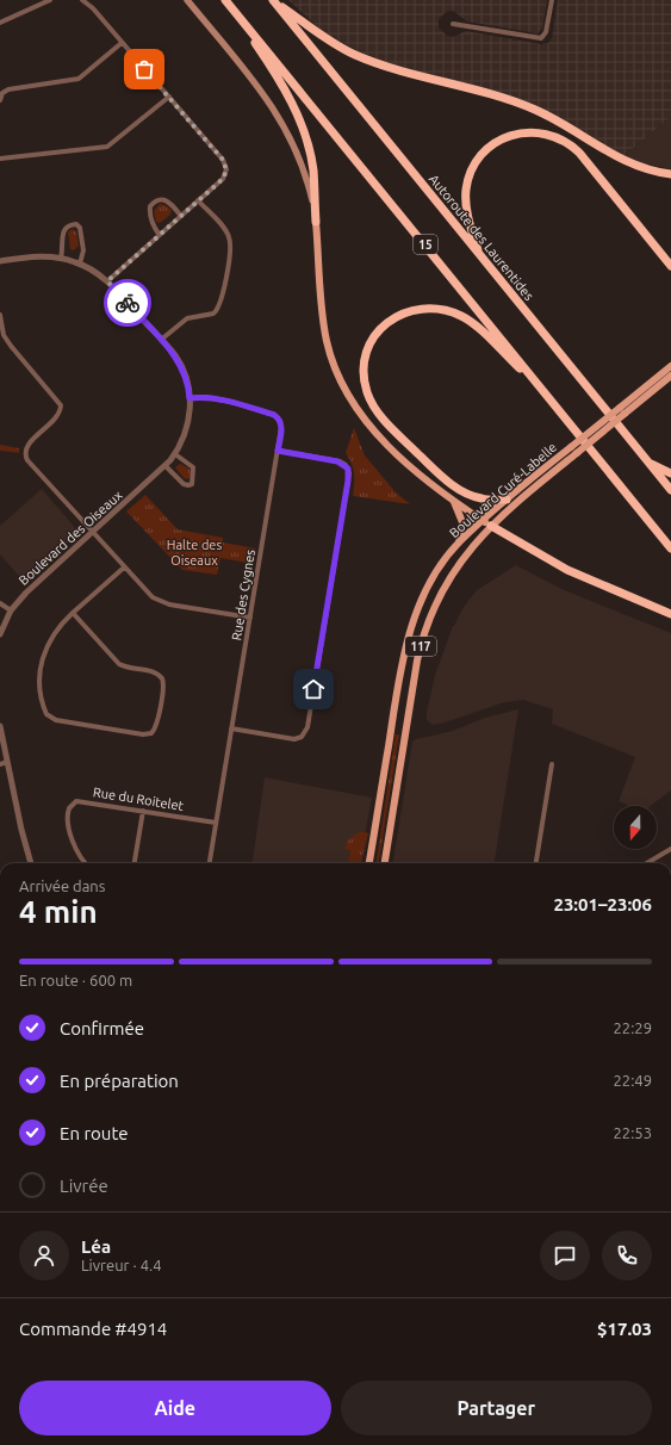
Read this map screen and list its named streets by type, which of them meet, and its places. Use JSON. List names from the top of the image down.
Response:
{
  "streets": {
    "highway": ["Autoroute des Laurentides", "15"],
    "main road": ["Boulevard Curé-Labelle", "117"],
    "street": ["Boulevard des Oiseaux", "Rue des Cygnes", "Rue du Roitelet"]
  },
  "crossings": [
    ["Boulevard des Oiseaux", "Rue des Cygnes"],
    ["Rue des Cygnes", "Rue du Roitelet"]
  ],
  "parks": ["Halte des Oiseaux"],
  "north": "bottom",
  "page": {
    "heading": ["4 min", "Arrivée dans", "23:01–23:06"],
    "panel": [
      "Léa",
      "Livreur · 4.4",
      "Commande #4914",
      "$17.03"
    ],
    "bar": "En route · 600 m",
    "list": [
      ["Confirmée", "22:29"],
      ["En préparation", "22:49"],
      ["En route", "22:53"],
      "Livrée"
    ],
    "buttons": ["Aide", "Partager"]
  }
}
